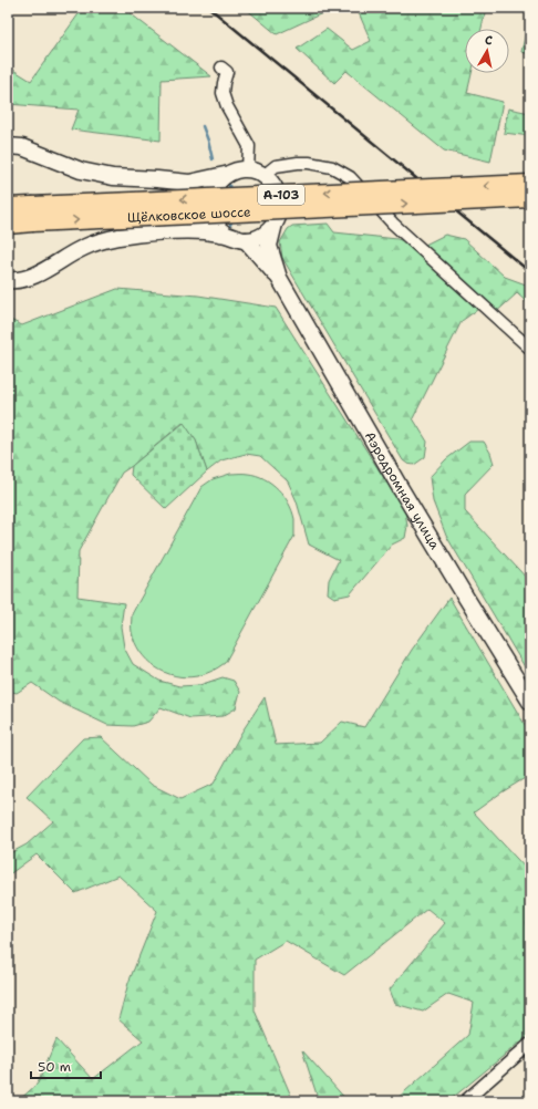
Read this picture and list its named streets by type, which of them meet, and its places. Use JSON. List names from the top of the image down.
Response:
{
  "streets": {
    "main road": ["А-103", "Щёлковское шоссе"],
    "street": ["Аэродромная улица"]
  },
  "scale_bar": "50 m",
  "north": "top"
}
